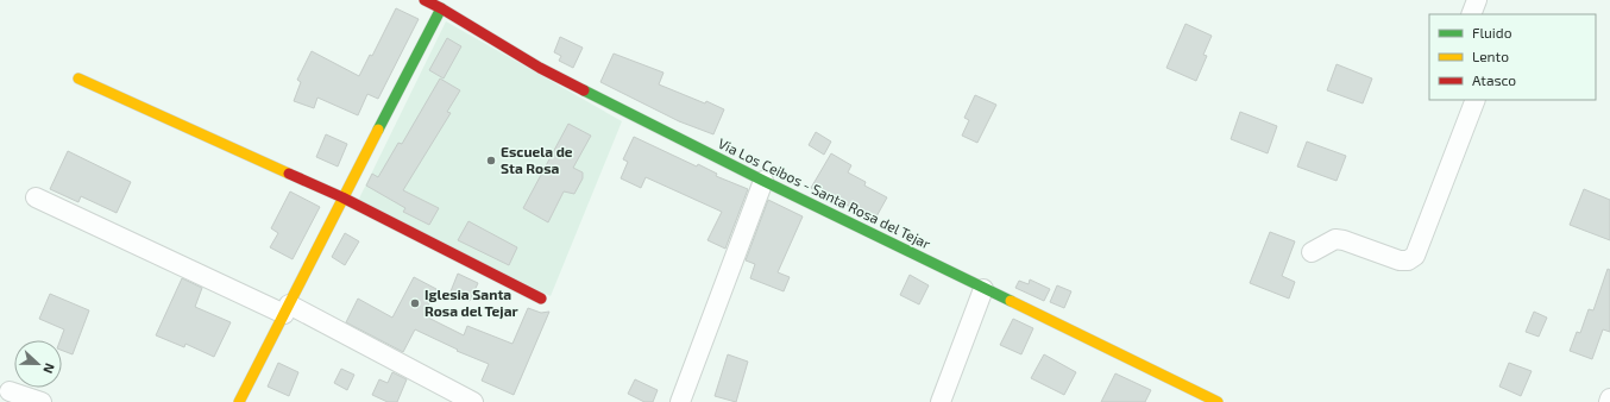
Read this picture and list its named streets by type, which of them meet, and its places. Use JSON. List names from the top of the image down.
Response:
{
  "streets": {
    "street": ["Via Los Ceibos - Santa Rosa del Tejar"]
  },
  "places": ["Escuela de Sta Rosa", "Iglesia Santa Rosa del Tejar"],
  "legend": ["Fluido", "Lento", "Atasco"],
  "north": "right"
}
